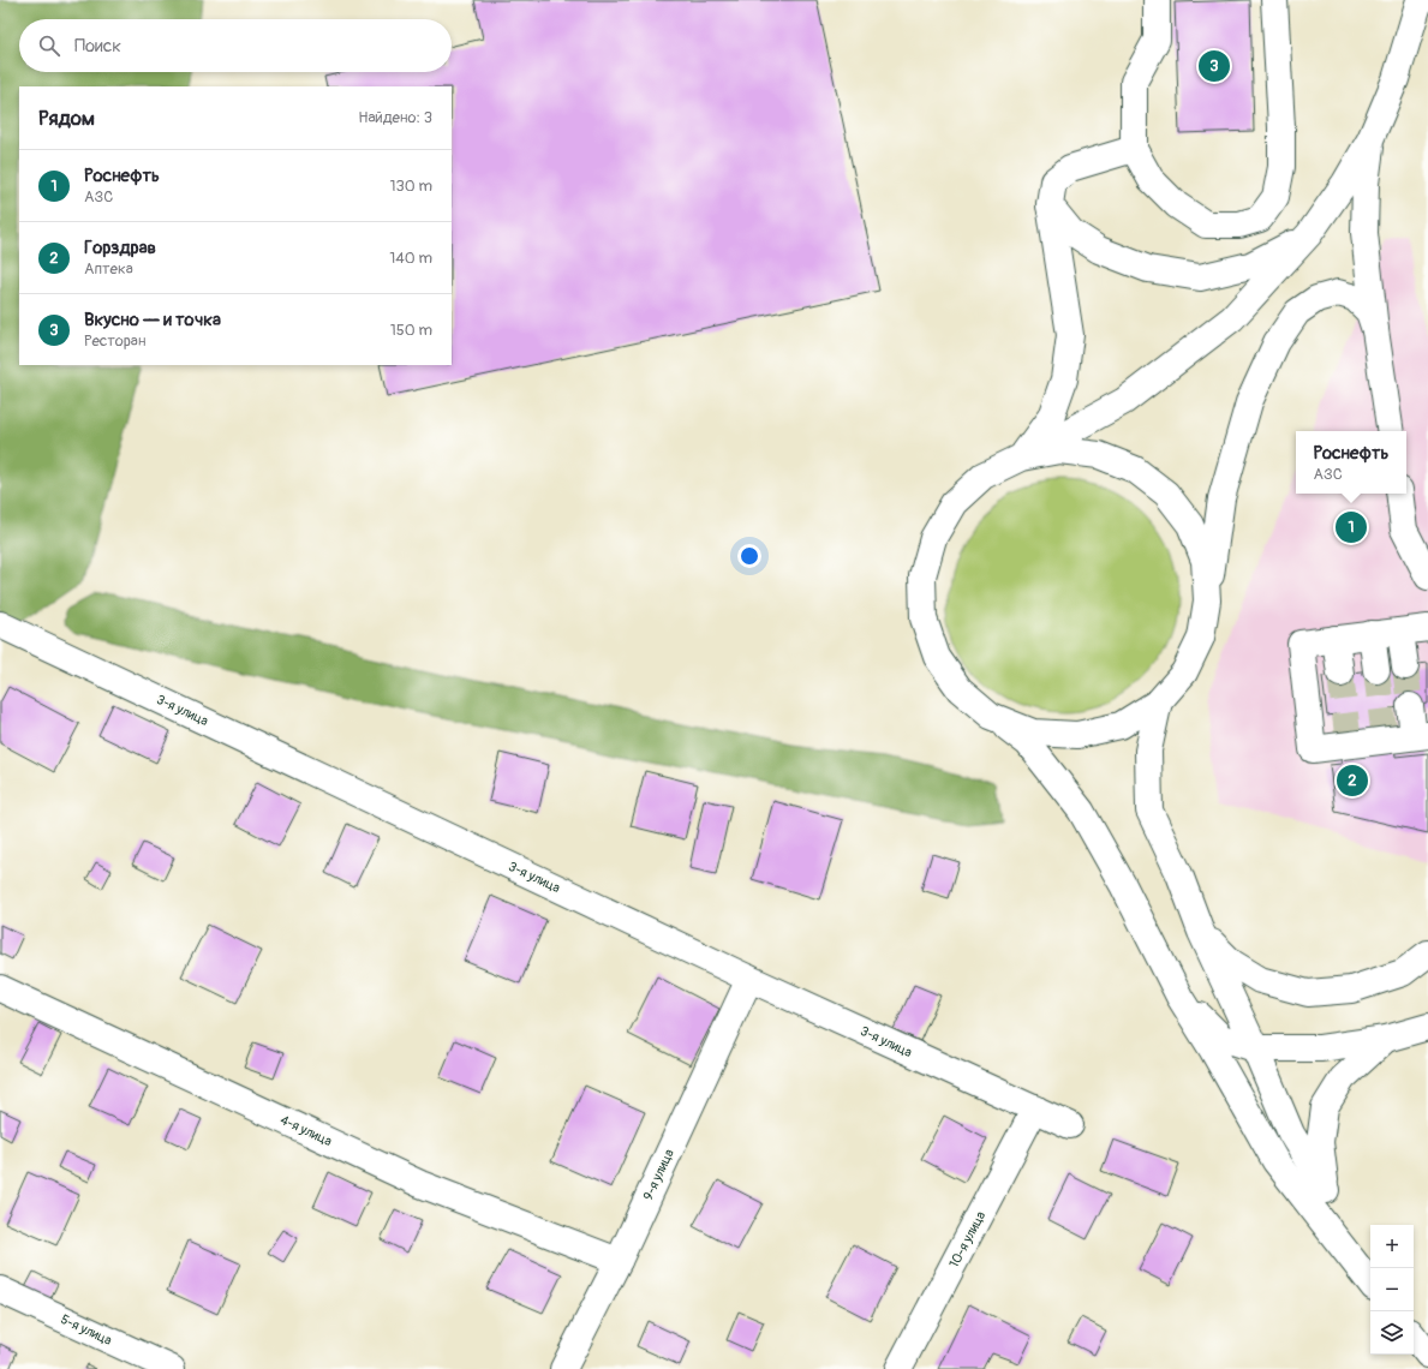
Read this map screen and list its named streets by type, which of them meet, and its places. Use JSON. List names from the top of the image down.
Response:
{
  "streets": {
    "street": [
      "3-я улица",
      "4-я улица",
      "9-я улица",
      "10-я улица",
      "5-я улица"
    ]
  },
  "crossings": [
    ["3-я улица", "9-я улица"],
    ["3-я улица", "10-я улица"],
    ["4-я улица", "9-я улица"]
  ],
  "page": {
    "search": "Поиск",
    "pins": ["3", "1", "2"],
    "heading": ["Рядом", "Найдено: 3"],
    "list": [
      {
        "mark": "1",
        "name": "Роснефть",
        "note": "АЗС",
        "value": "130 m"
      },
      {
        "mark": "2",
        "name": "Горздрав",
        "note": "Аптека",
        "value": "140 m"
      },
      {
        "mark": "3",
        "name": "Вкусно — и точка",
        "note": "Ресторан",
        "value": "150 m"
      }
    ],
    "popup": ["Роснефть", "АЗС"],
    "map_buttons": ["+", "−"]
  }
}
